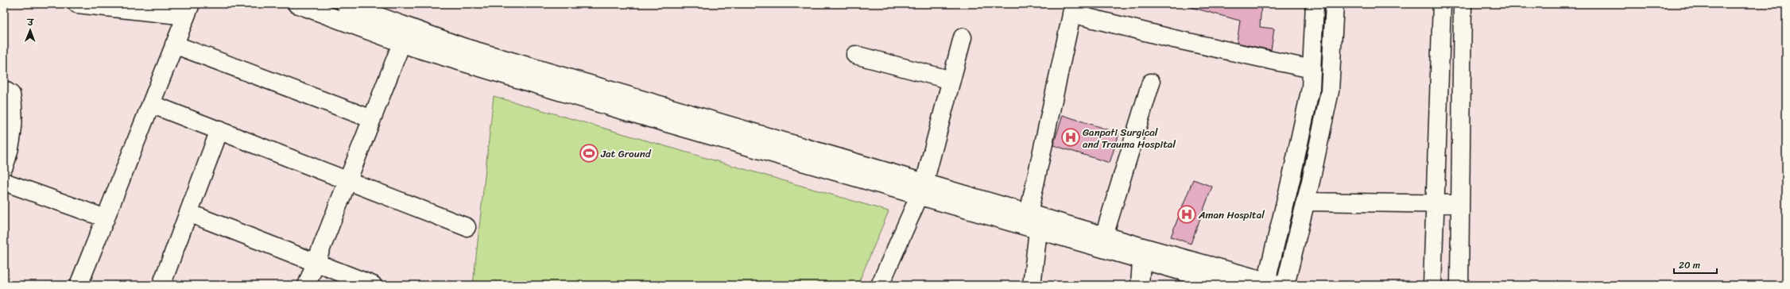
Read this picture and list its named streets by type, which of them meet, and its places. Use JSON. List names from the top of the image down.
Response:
{
  "places": {
    "hospital": ["Ganpati Surgical and Trauma Hospital", "Aman Hospital"],
    "sports": ["Jat Ground"]
  },
  "scale_bar": "20 m",
  "north": "top"
}
